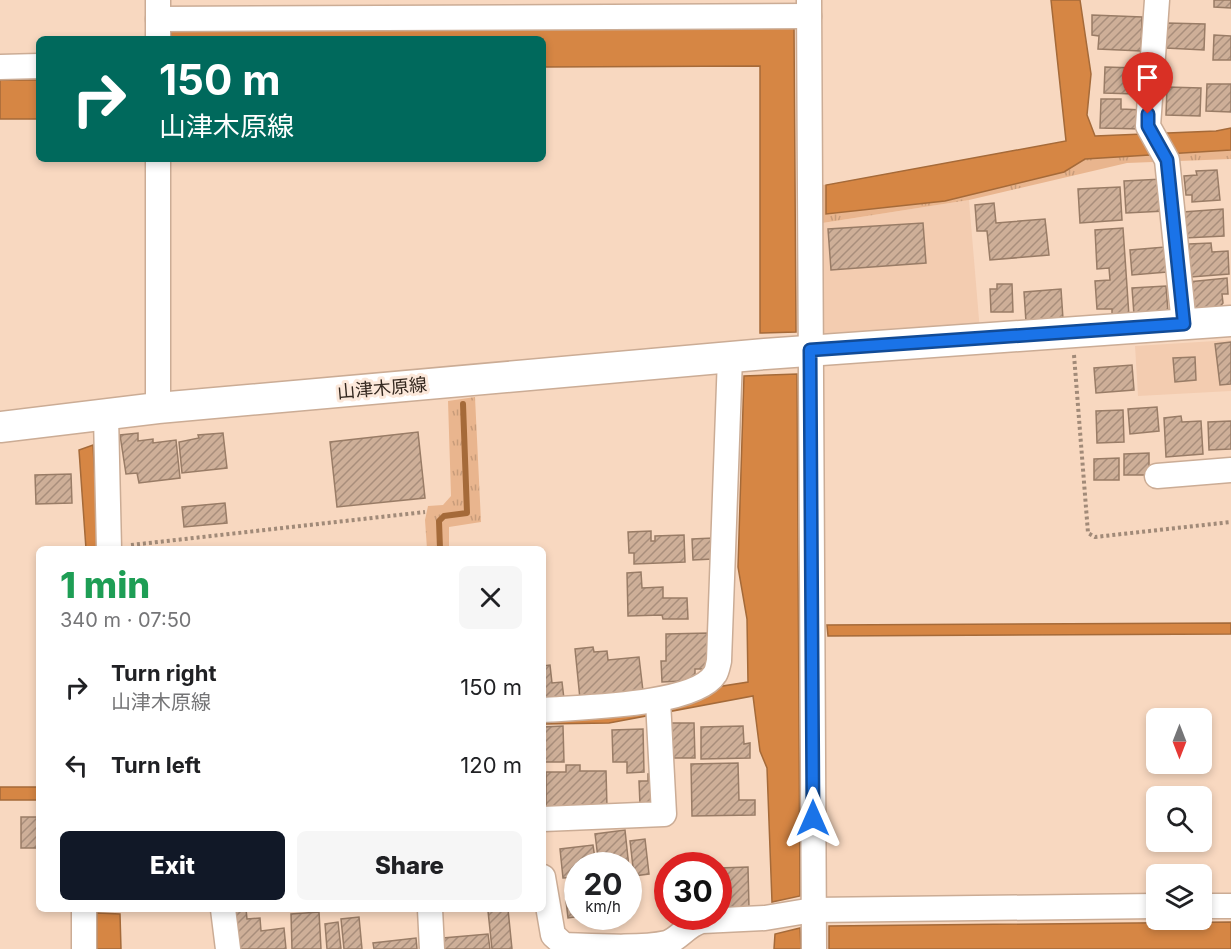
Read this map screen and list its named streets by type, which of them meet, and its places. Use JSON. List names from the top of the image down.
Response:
{
  "streets": {
    "street": ["山津木原線"]
  },
  "north": "bottom",
  "page": {
    "turn": ["150 m", "山津木原線"],
    "heading": ["1 min", "340 m · 07:50"],
    "list": [
      {
        "name": "Turn right",
        "note": "山津木原線",
        "value": "150 m"
      },
      {
        "name": "Turn left",
        "value": "120 m"
      }
    ],
    "buttons": ["Exit", "Share"],
    "speed": "20 km/h",
    "limit": "30"
  }
}
